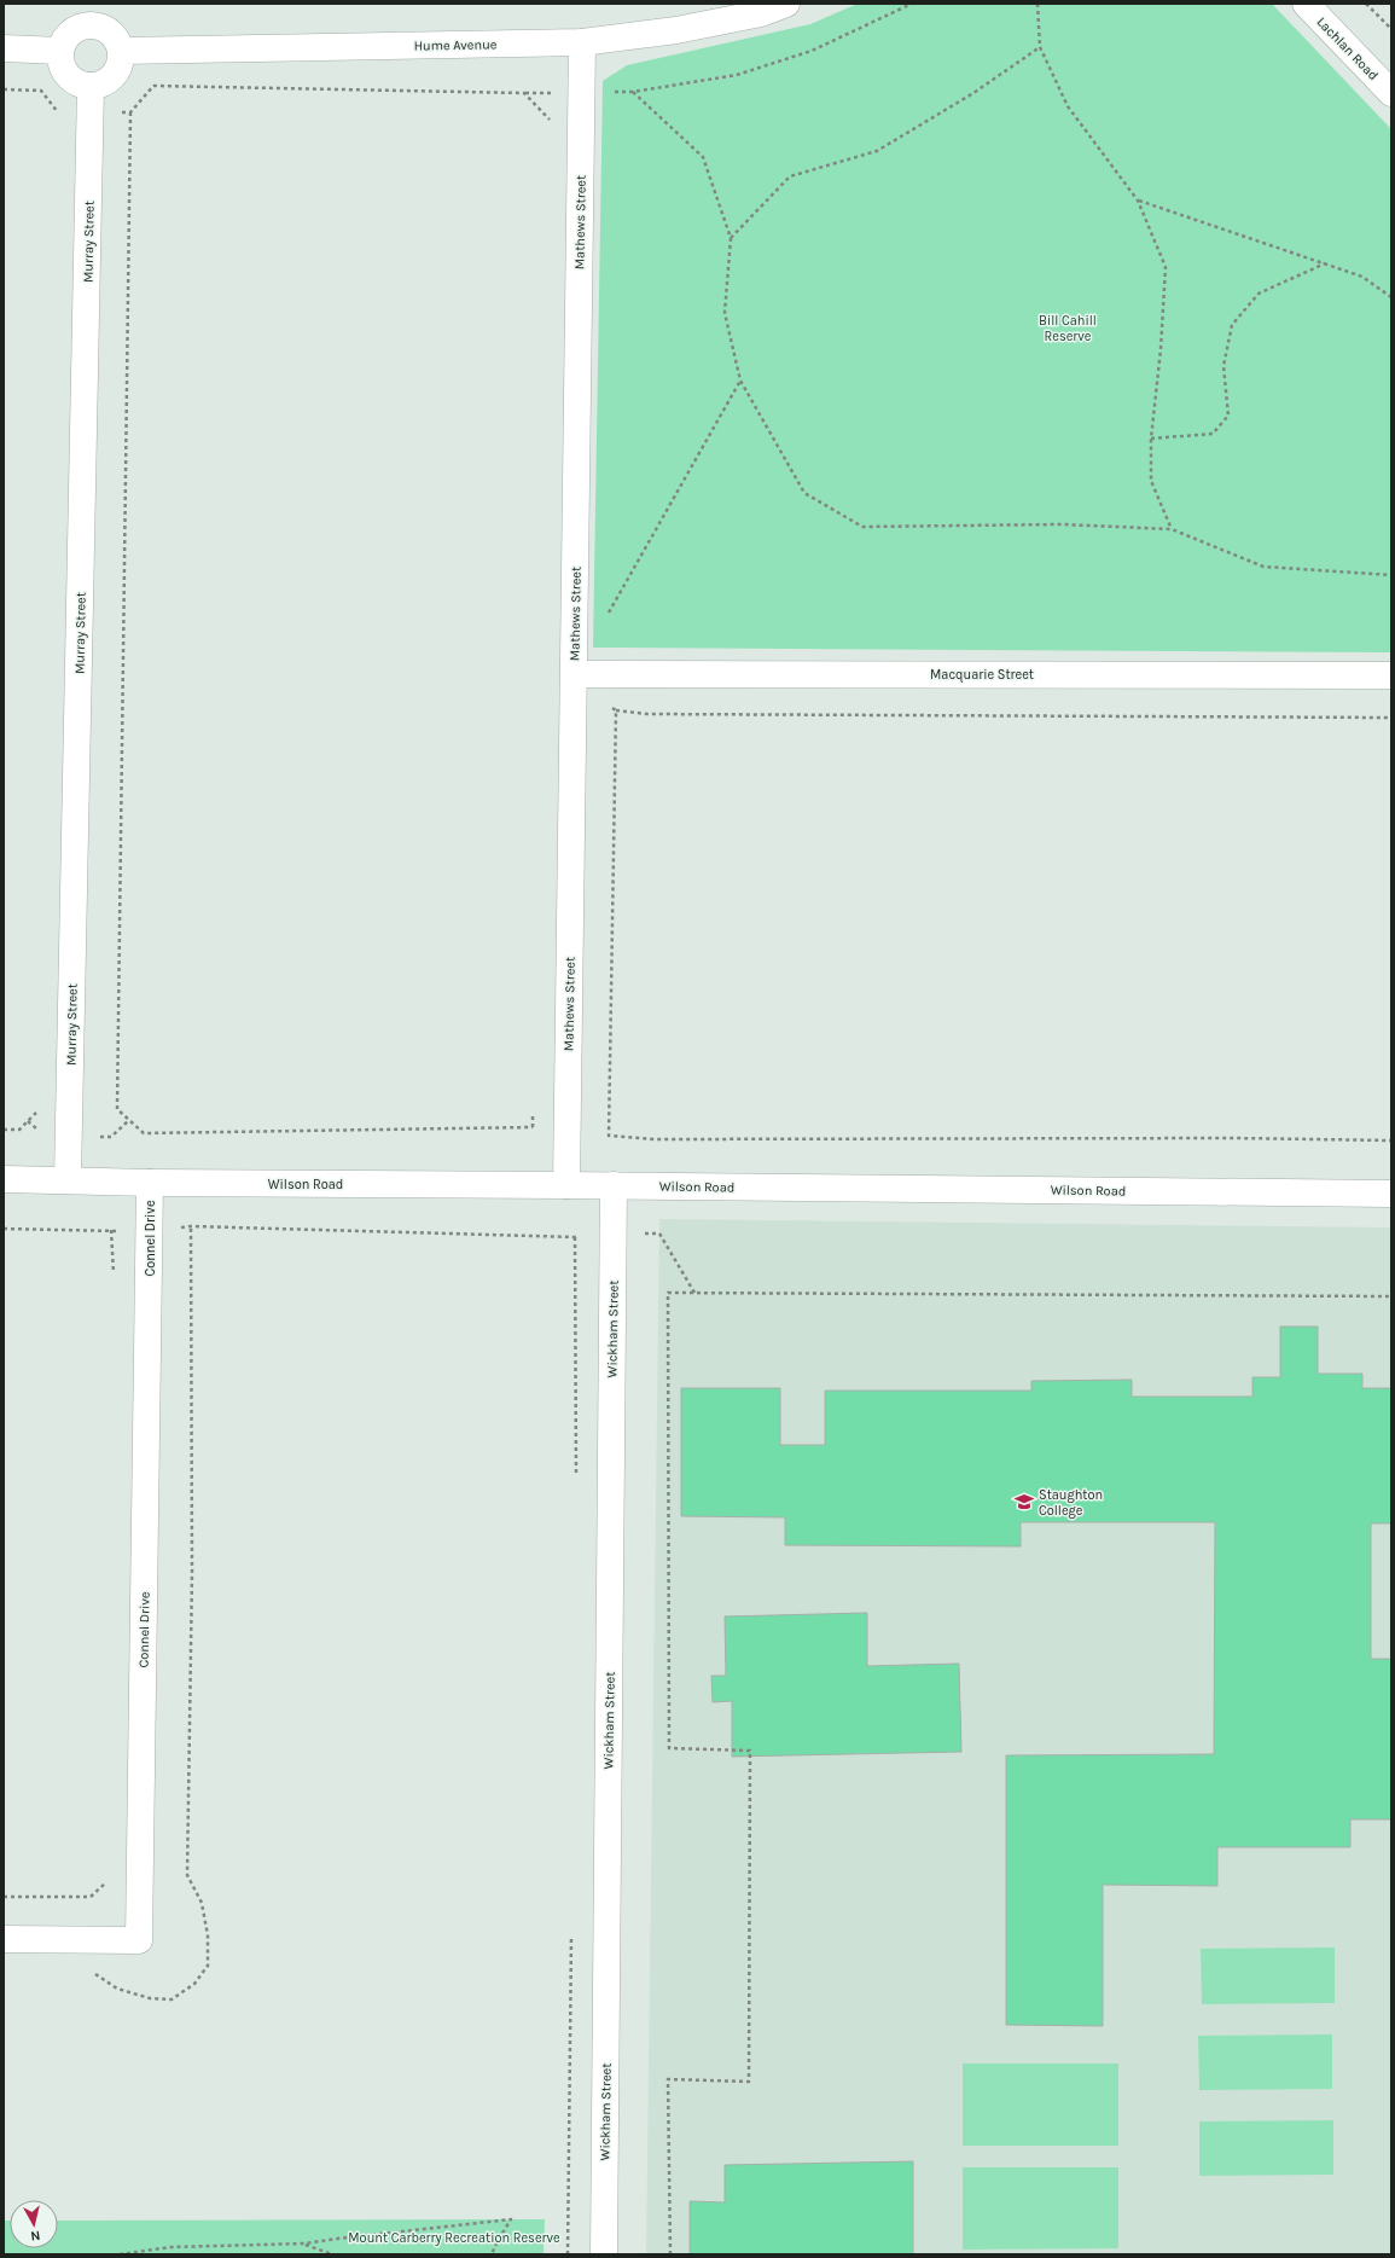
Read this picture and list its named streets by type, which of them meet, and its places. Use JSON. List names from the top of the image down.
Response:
{
  "streets": {
    "street": [
      "Hume Avenue",
      "Lachlan Road",
      "Mathews Street",
      "Murray Street",
      "Macquarie Street",
      "Wilson Road",
      "Connel Drive",
      "Wickham Street"
    ]
  },
  "crossings": [
    ["Hume Avenue", "Mathews Street"],
    ["Hume Avenue", "Murray Street"],
    ["Mathews Street", "Macquarie Street"],
    ["Mathews Street", "Wilson Road"],
    ["Murray Street", "Wilson Road"],
    ["Wilson Road", "Connel Drive"],
    ["Wilson Road", "Wickham Street"]
  ],
  "parks": ["Bill Cahill Reserve", "Mount Carberry Recreation Reserve"],
  "places": {
    "school or university": ["Staughton College"]
  },
  "north": "bottom"
}
